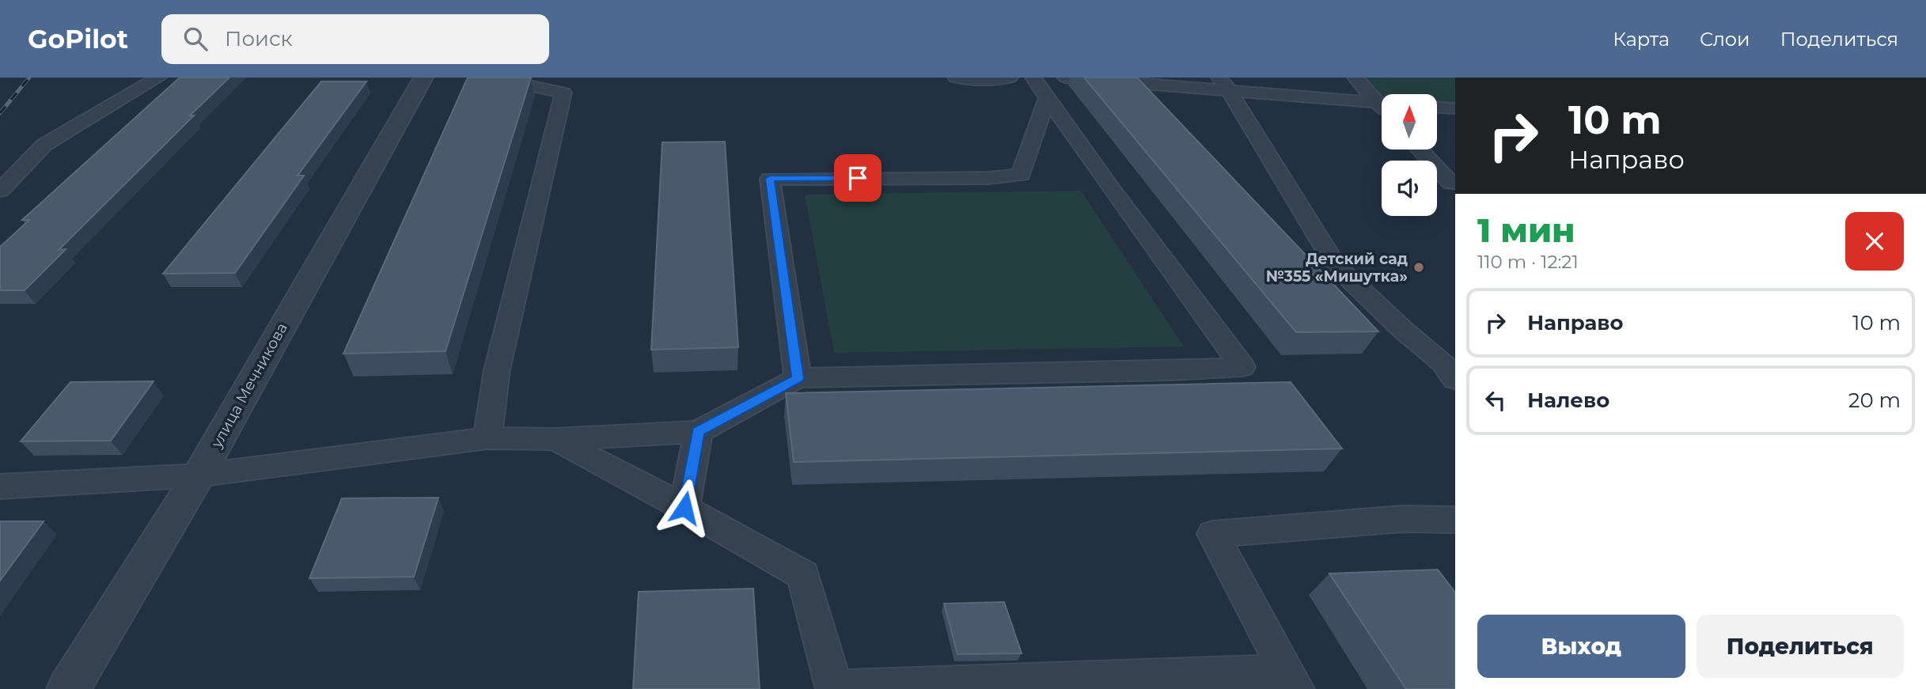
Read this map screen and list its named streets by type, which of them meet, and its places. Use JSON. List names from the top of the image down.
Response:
{
  "streets": {
    "street": ["улица Мечникова"]
  },
  "places": ["Детский сад №355 «Мишутка»"],
  "north": "top",
  "page": {
    "header": "GoPilot",
    "search": "Поиск",
    "nav": ["Карта", "Слои", "Поделиться"],
    "turn": ["10 m", "Направо"],
    "heading": ["1 мин", "110 m · 12:21"],
    "list": [
      {
        "name": "Направо",
        "value": "10 m"
      },
      {
        "name": "Налево",
        "value": "20 m"
      }
    ],
    "buttons": ["Выход", "Поделиться"]
  }
}
